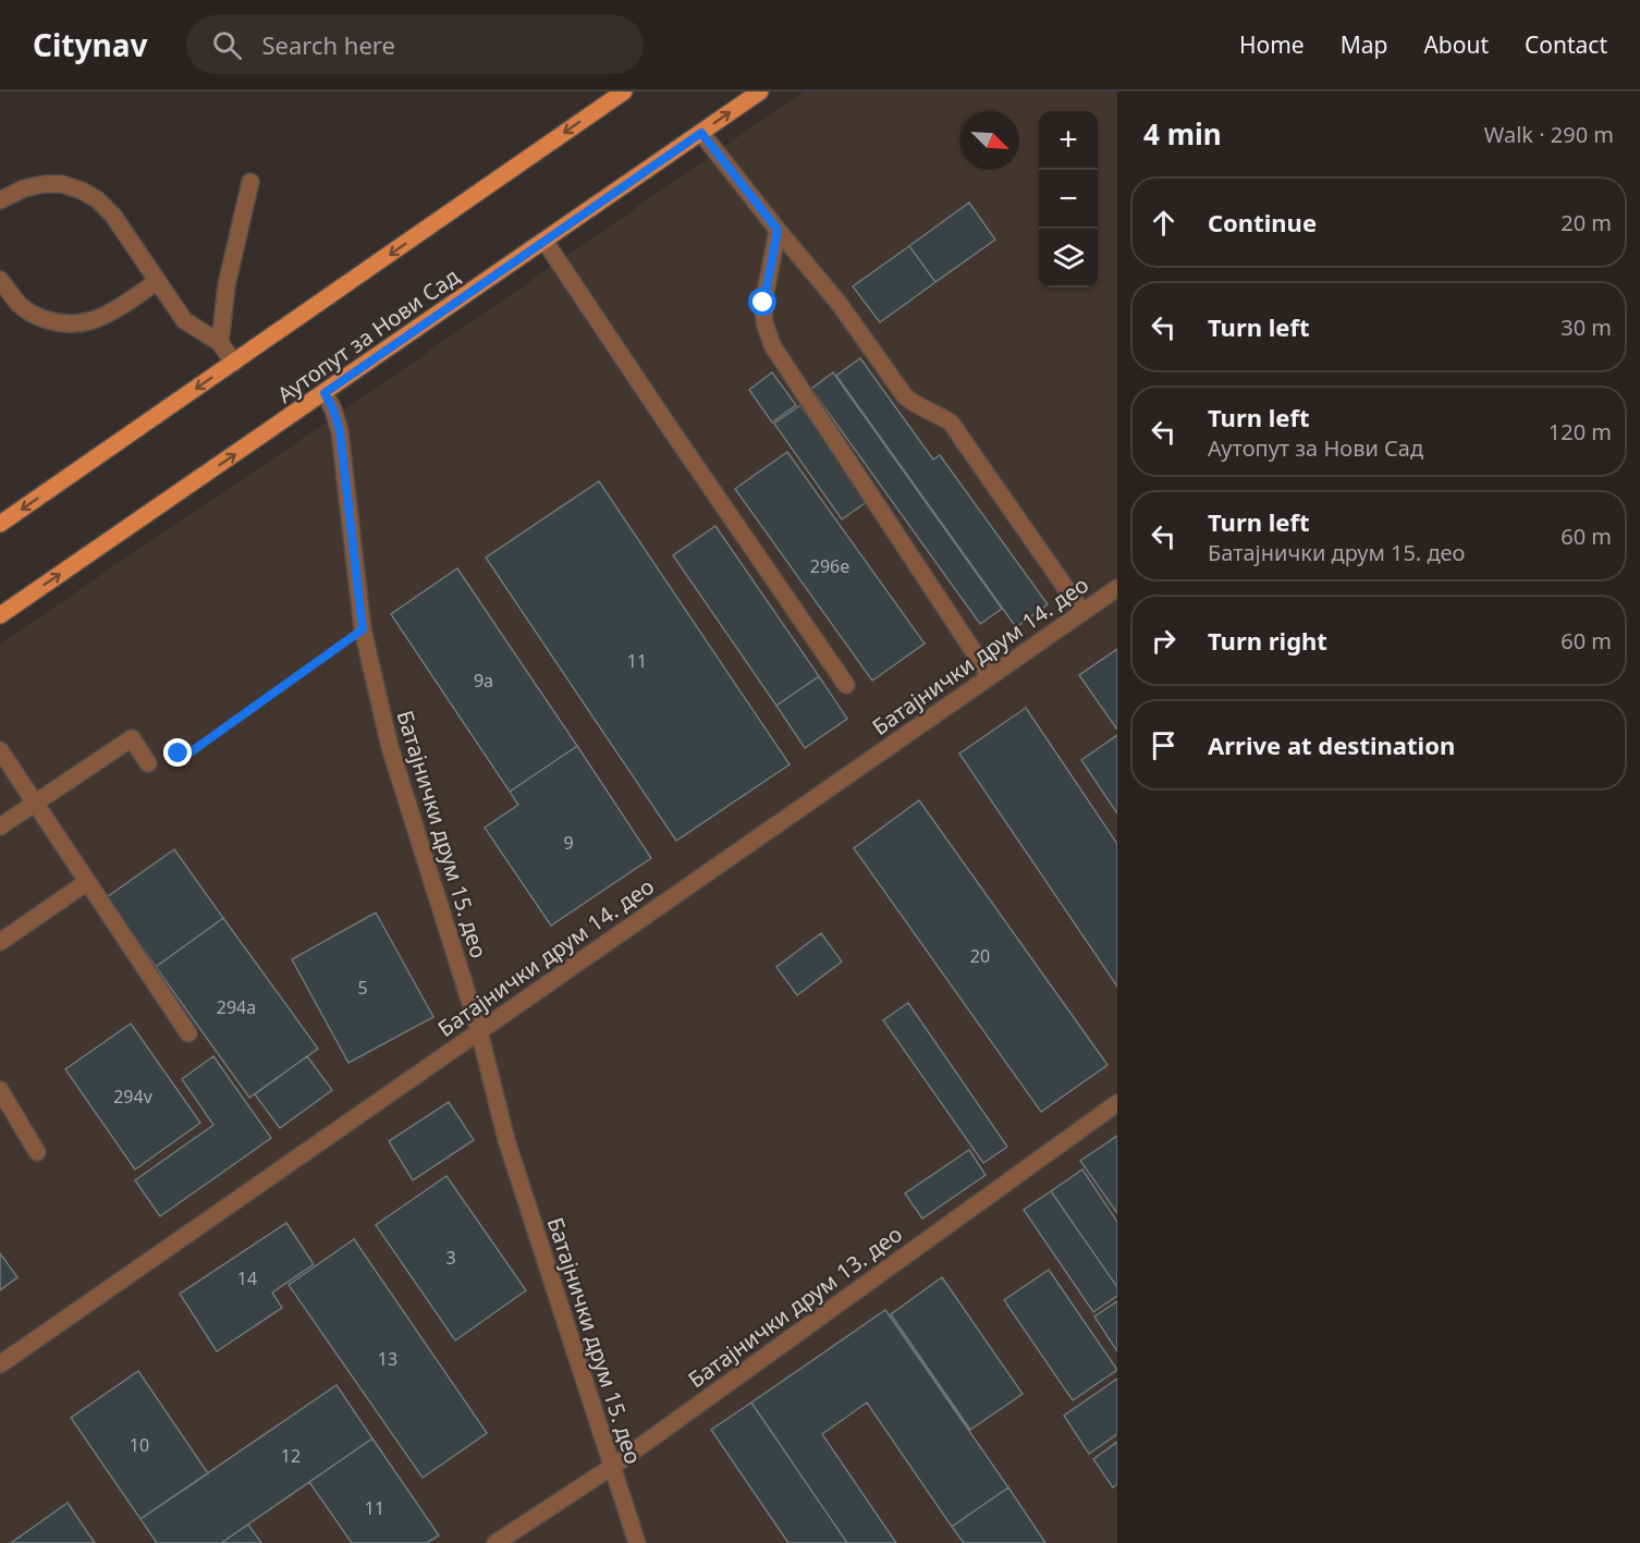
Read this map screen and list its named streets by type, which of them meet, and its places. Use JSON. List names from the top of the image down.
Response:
{
  "streets": {
    "main road": ["Аутопут за Нови Сад"],
    "street": ["Батајнички друм 14. део", "Батајнички друм 15. део", "Батајнички друм 13. део"]
  },
  "crossings": [
    ["Аутопут за Нови Сад", "Батајнички друм 15. део"],
    ["Батајнички друм 14. део", "Батајнички друм 15. део"],
    ["Батајнички друм 15. део", "Батајнички друм 13. део"]
  ],
  "house_numbers": [
    "296e",
    "11",
    "9a",
    "9",
    "20",
    "5",
    "294a",
    "294v",
    "3",
    "14",
    "13",
    "10",
    "12",
    "11"
  ],
  "north": "bottom right",
  "page": {
    "header": "Citynav",
    "search": "Search here",
    "nav": [
      "Home",
      "Map",
      "About",
      "Contact"
    ],
    "heading": ["4 min", "Walk · 290 m"],
    "map_buttons": ["+", "−"],
    "list": [
      ["Continue", "20 m"],
      ["Turn left", "30 m"],
      ["Turn left", "Аутопут за Нови Сад", "120 m"],
      ["Turn left", "Батајнички друм 15. део", "60 m"],
      ["Turn right", "60 m"],
      "Arrive at destination"
    ]
  }
}
